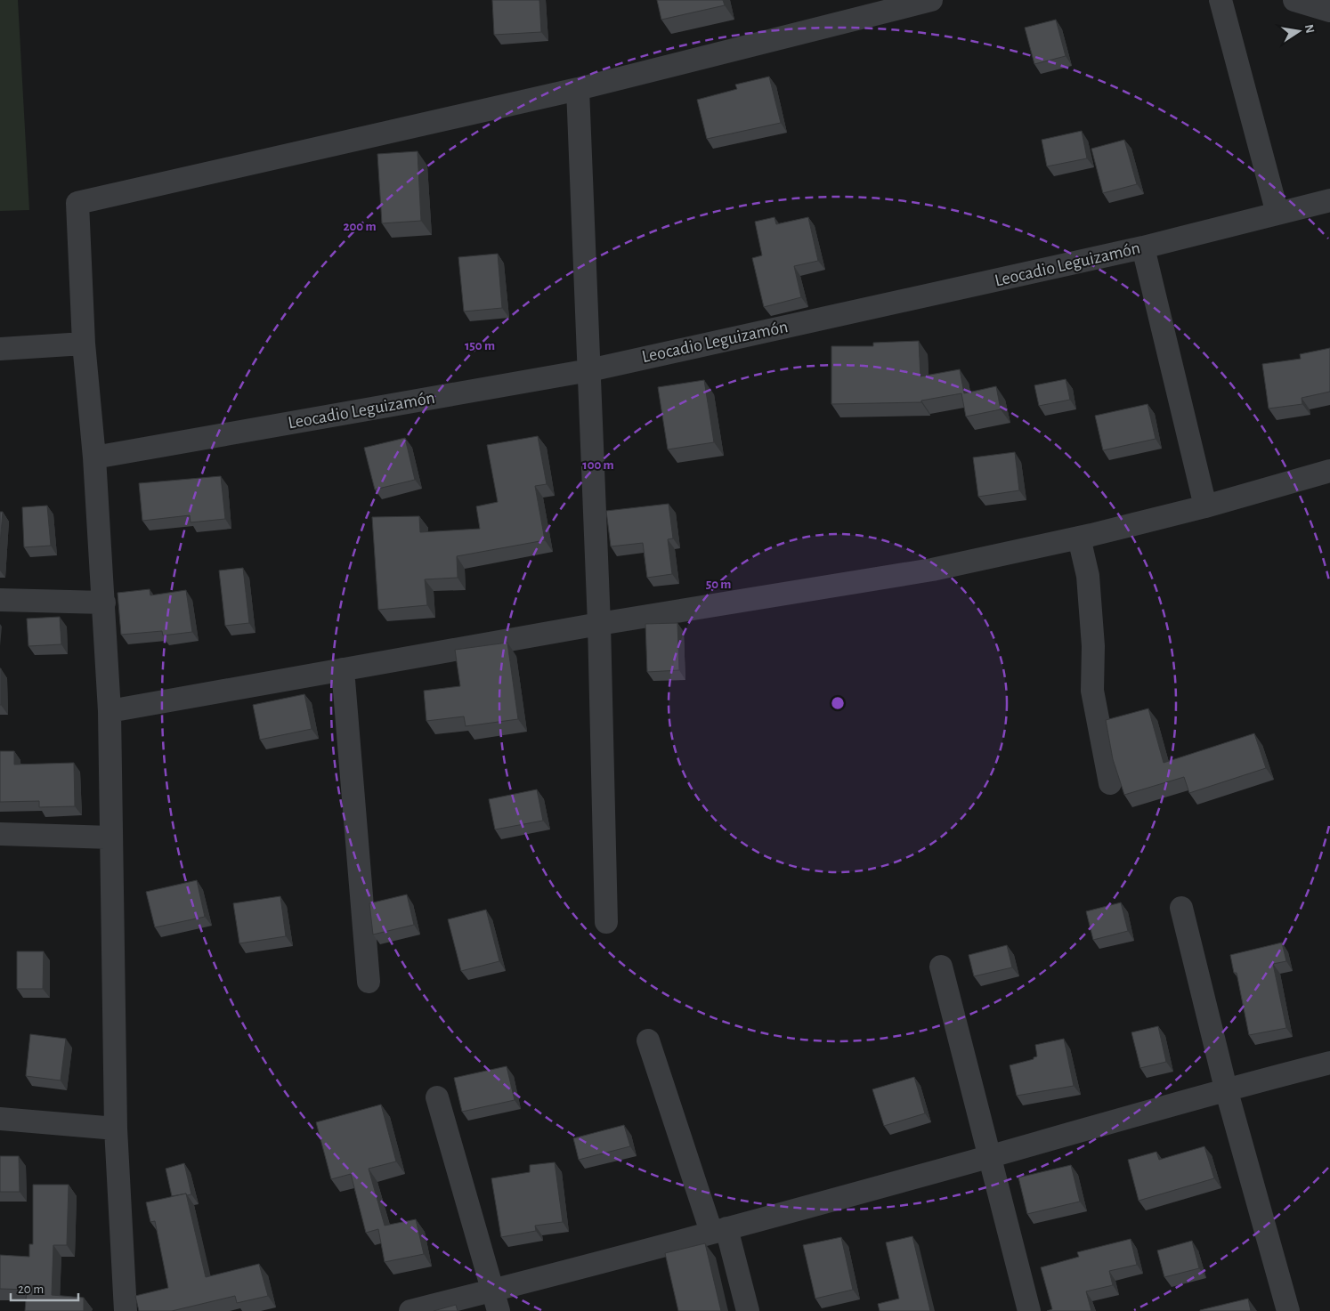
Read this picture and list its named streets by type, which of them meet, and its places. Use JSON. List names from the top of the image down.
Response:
{
  "streets": {
    "street": ["Leocadio Leguizamón"]
  },
  "scale_bar": "20 m",
  "north": "right",
  "rings": [
    "200 m",
    "150 m",
    "100 m",
    "50 m"
  ]
}
